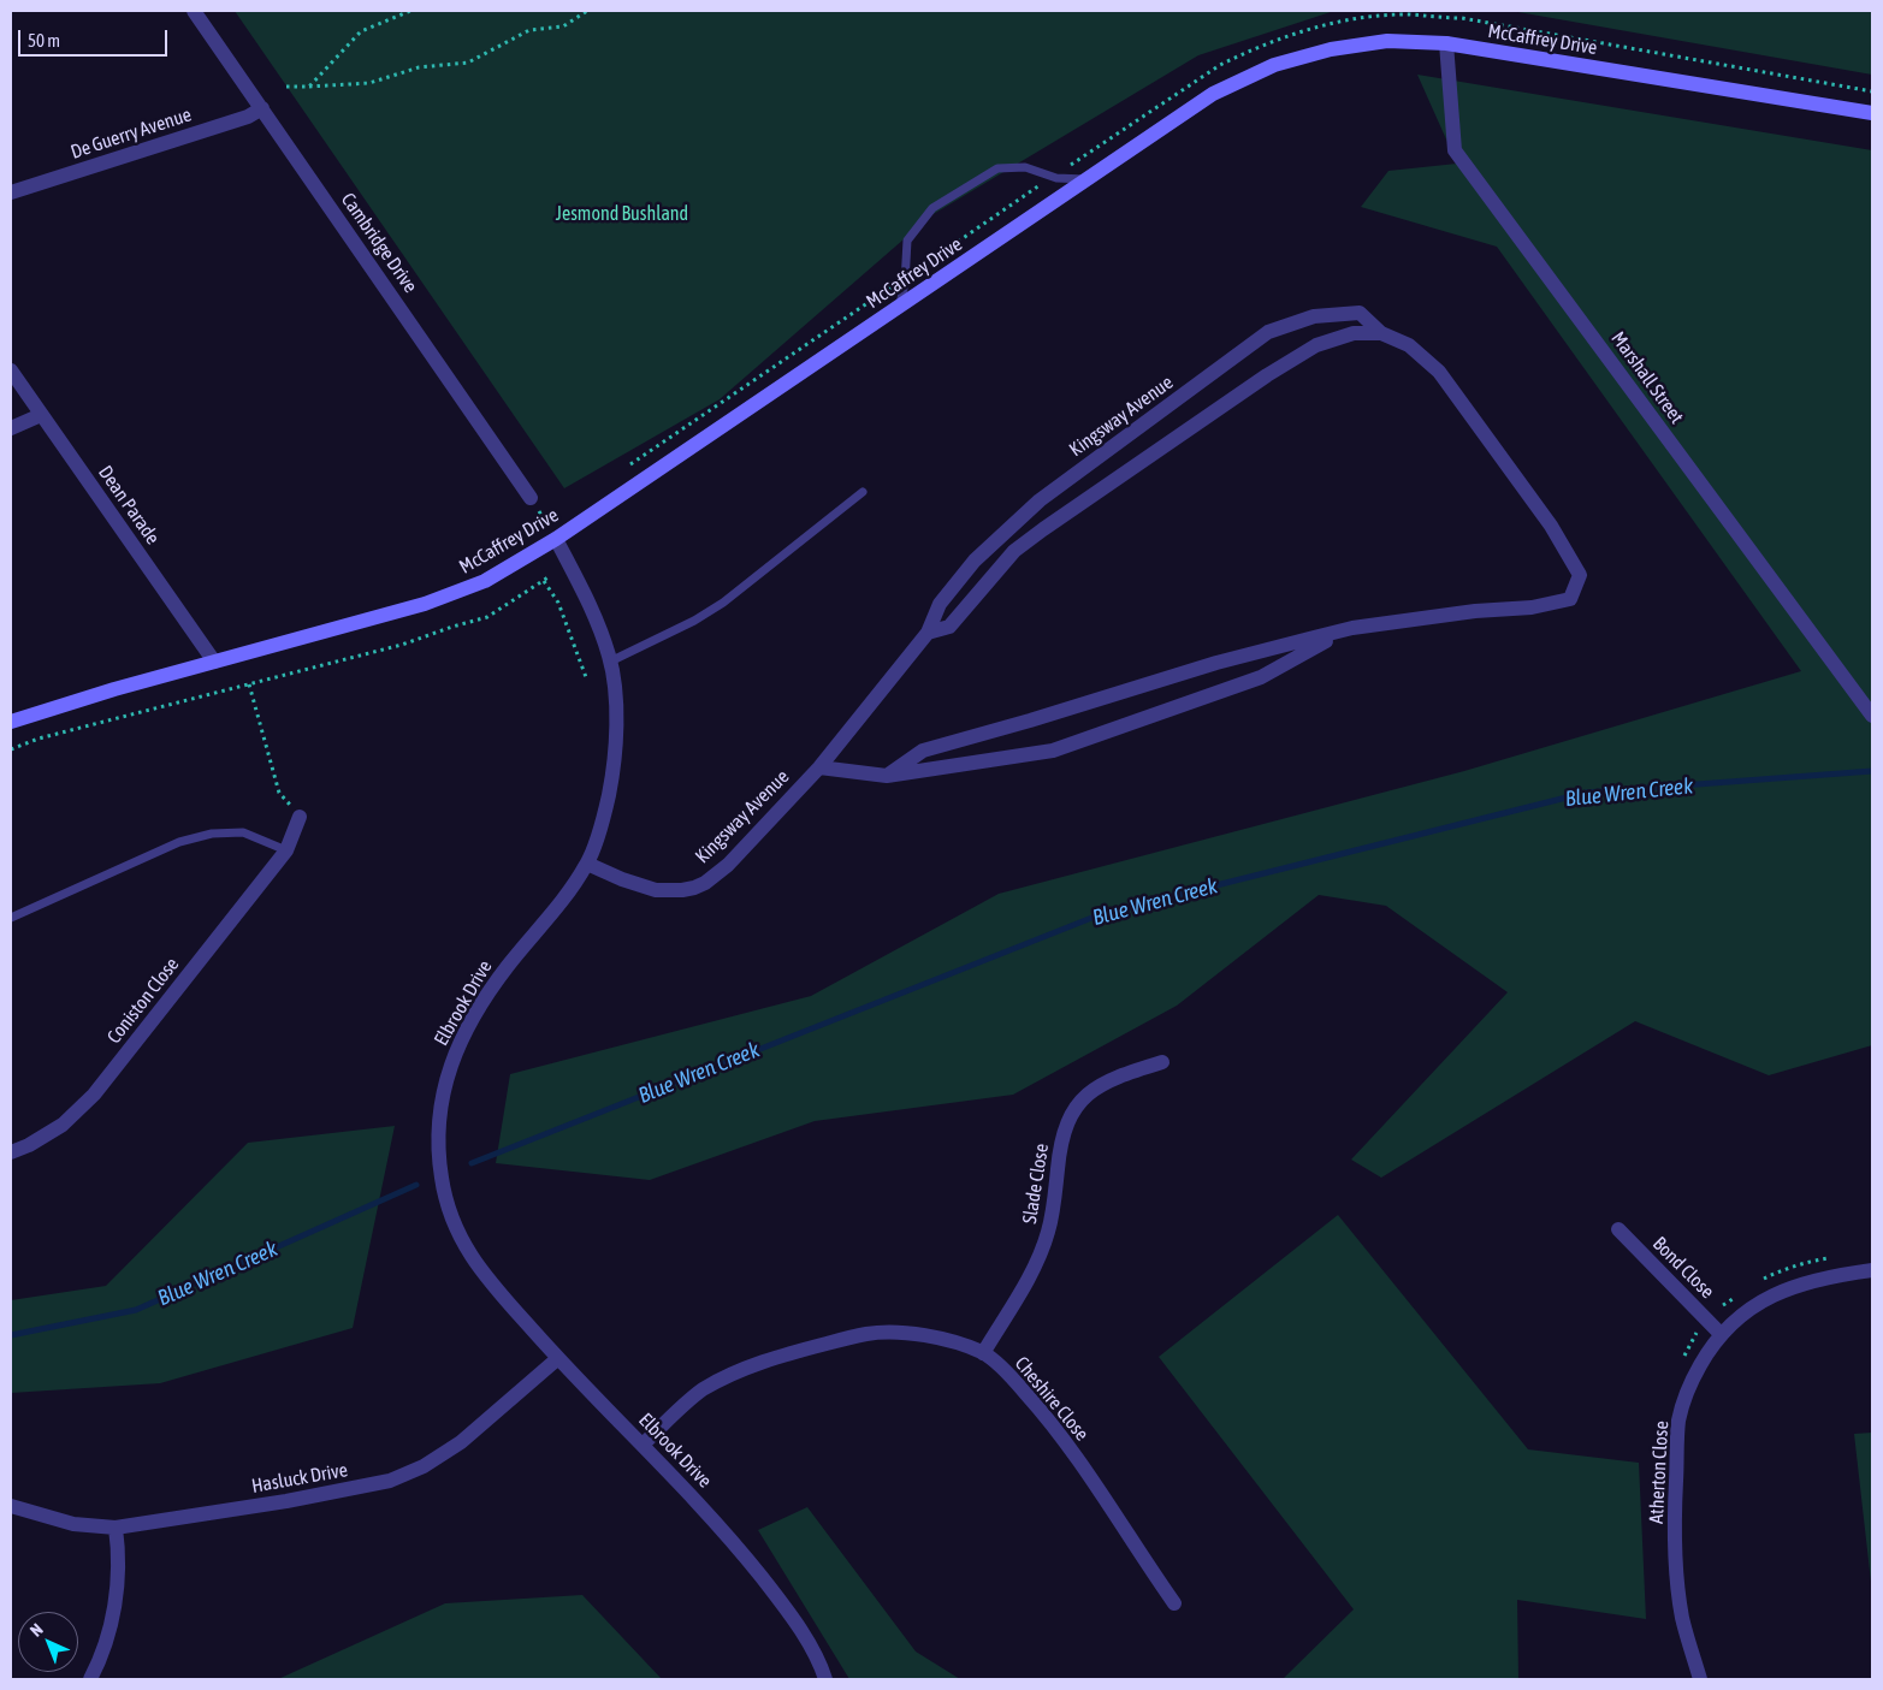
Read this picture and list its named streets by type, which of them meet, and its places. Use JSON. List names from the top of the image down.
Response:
{
  "streets": {
    "main road": ["McCaffrey Drive"],
    "street": [
      "De Guerry Avenue",
      "Cambridge Drive",
      "Marshall Street",
      "Kingsway Avenue",
      "Dean Parade",
      "Coniston Close",
      "Elbrook Drive",
      "Slade Close",
      "Bond Close",
      "Cheshire Close",
      "Atherton Close",
      "Hasluck Drive"
    ]
  },
  "crossings": [
    ["McCaffrey Drive", "Marshall Street"],
    ["McCaffrey Drive", "Dean Parade"],
    ["McCaffrey Drive", "Elbrook Drive"],
    ["De Guerry Avenue", "Cambridge Drive"],
    ["Kingsway Avenue", "Elbrook Drive"],
    ["Elbrook Drive", "Cheshire Close"],
    ["Elbrook Drive", "Hasluck Drive"],
    ["Slade Close", "Cheshire Close"],
    ["Bond Close", "Atherton Close"]
  ],
  "water": ["Blue Wren Creek"],
  "parks": ["Jesmond Bushland"],
  "scale_bar": "50 m",
  "north": "top left"
}
